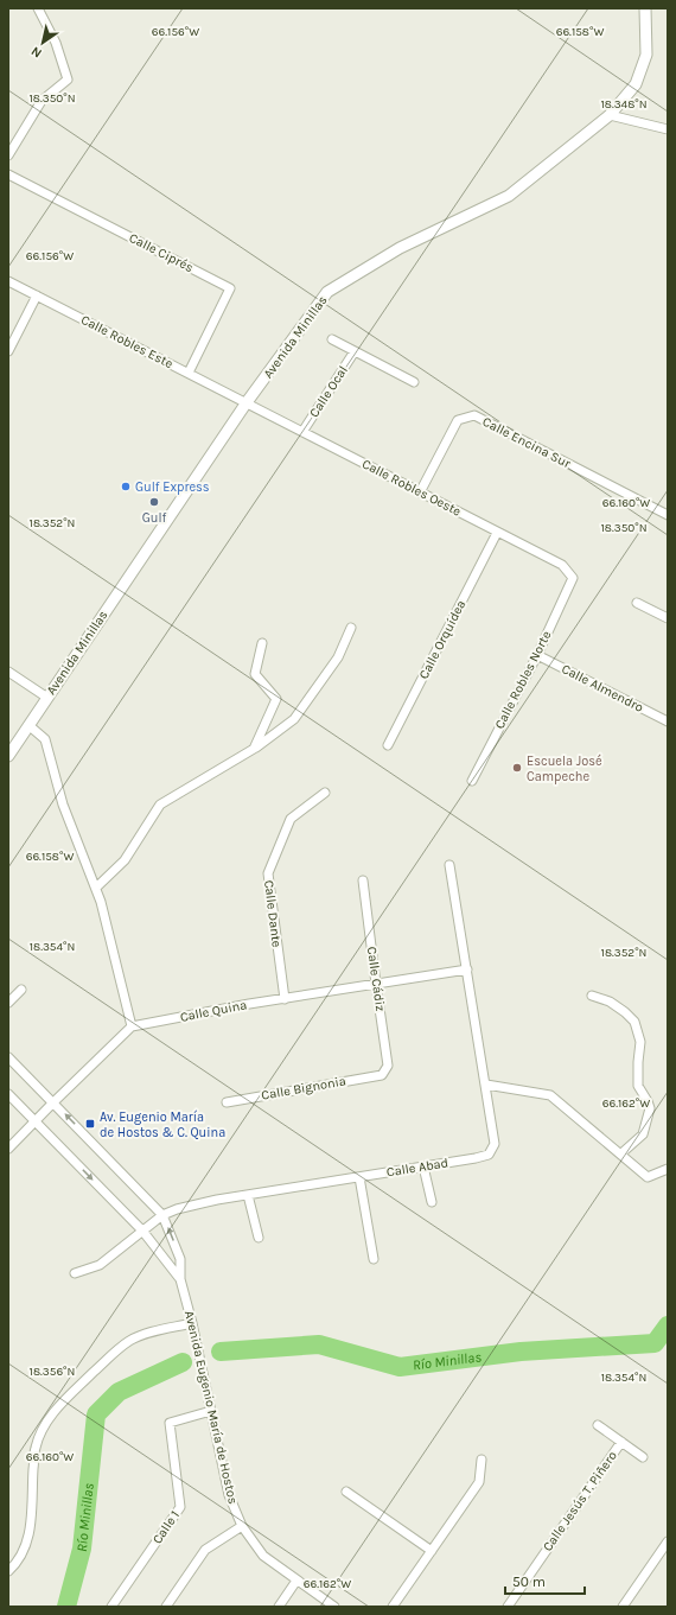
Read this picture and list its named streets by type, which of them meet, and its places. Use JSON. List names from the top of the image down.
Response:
{
  "streets": {
    "street": [
      "Calle Ciprés",
      "Avenida Minillas",
      "Calle Robles Este",
      "Calle Ocal",
      "Calle Encina Sur",
      "Calle Robles Oeste",
      "Calle Orquídea",
      "Calle Robles Norte",
      "Calle Almendro",
      "Calle Dante",
      "Calle Cádiz",
      "Calle Quina",
      "Calle Bignonia",
      "Calle Abad",
      "Avenida Eugenio María de Hostos",
      "Calle Jesús T. Piñero",
      "Calle 1"
    ]
  },
  "crossings": [
    ["Calle Ciprés", "Calle Robles Este"],
    ["Avenida Minillas", "Calle Robles Este"],
    ["Avenida Minillas", "Calle Robles Oeste"],
    ["Calle Robles Este", "Calle Robles Oeste"],
    ["Calle Ocal", "Calle Robles Oeste"],
    ["Calle Encina Sur", "Calle Robles Oeste"],
    ["Calle Robles Oeste", "Calle Orquídea"],
    ["Calle Robles Oeste", "Calle Robles Norte"],
    ["Calle Robles Norte", "Calle Almendro"],
    ["Calle Dante", "Calle Quina"],
    ["Calle Cádiz", "Calle Quina"],
    ["Calle Cádiz", "Calle Bignonia"],
    ["Calle Quina", "Calle Abad"],
    ["Calle Abad", "Avenida Eugenio María de Hostos"],
    ["Avenida Eugenio María de Hostos", "Calle 1"]
  ],
  "water": ["Río Minillas"],
  "places": {
    "other": ["Gulf Express", "Gulf", "Escuela José Campeche"],
    "transit": ["Av. Eugenio María de Hostos & C. Quina"]
  },
  "scale_bar": "50 m",
  "north": "bottom left",
  "coordinates": [
    "66.156°W",
    "66.158°W",
    "18.350°N",
    "18.348°N",
    "66.160°W",
    "18.352°N",
    "18.354°N",
    "66.162°W",
    "18.356°N"
  ]
}
